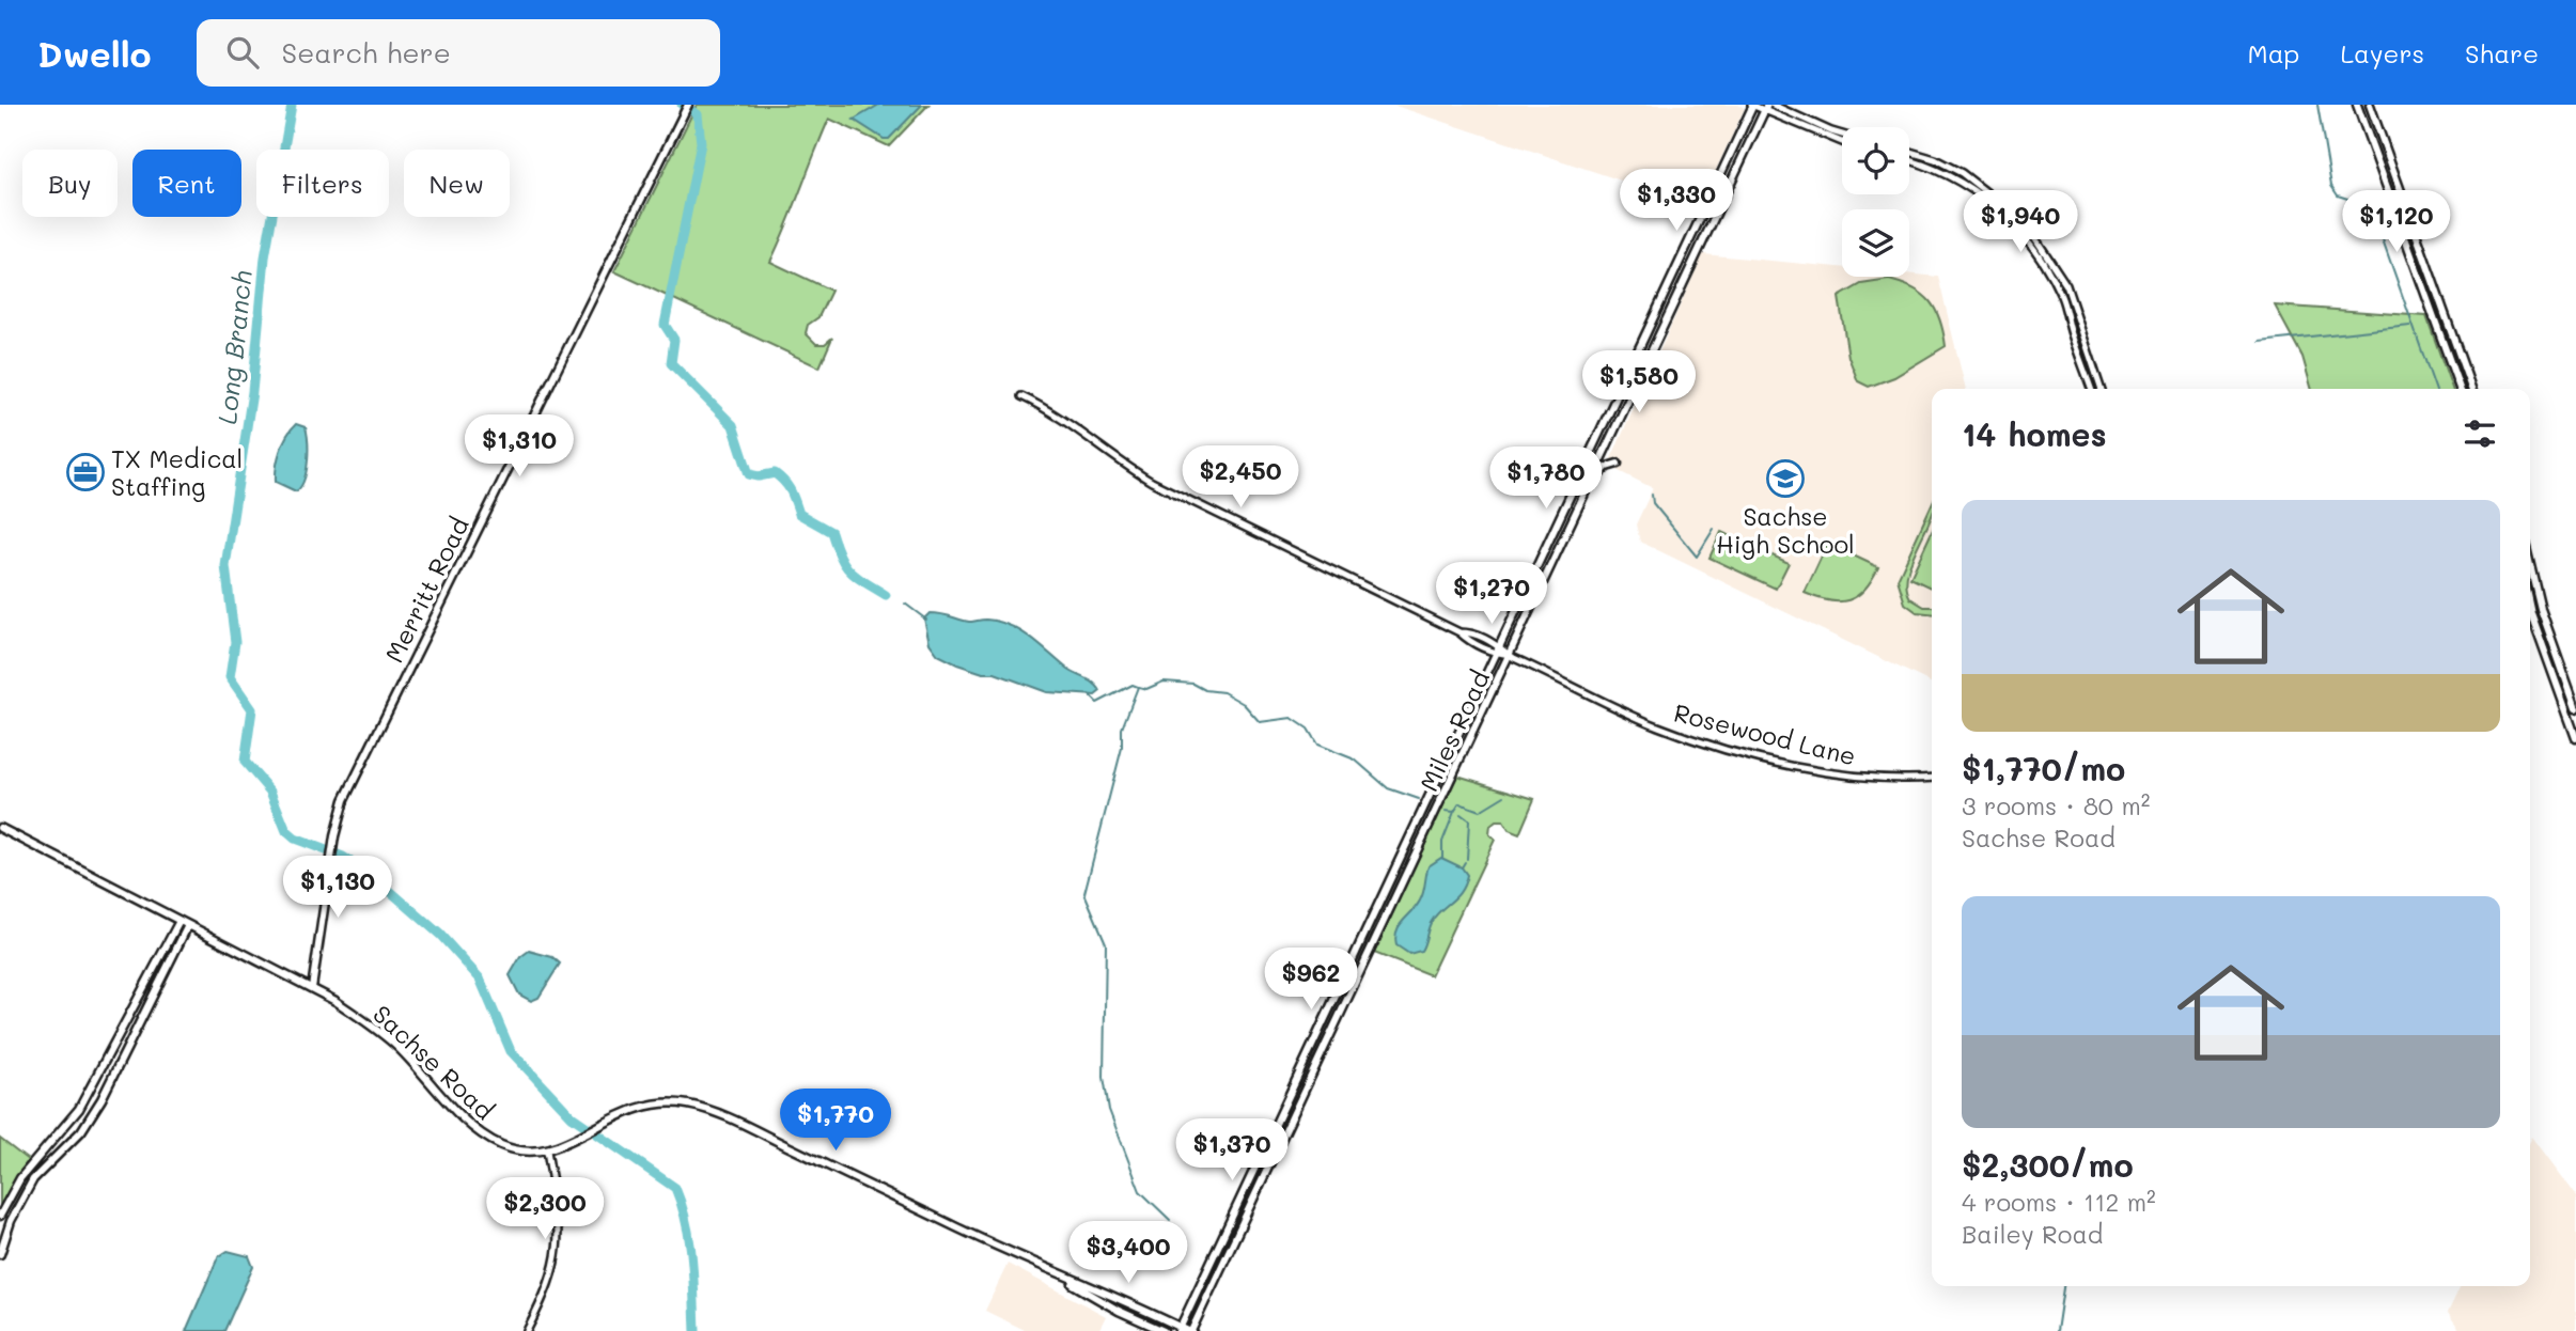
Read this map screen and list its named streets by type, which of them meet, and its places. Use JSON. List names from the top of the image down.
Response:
{
  "streets": {
    "main road": ["Merritt Road", "Miles Road", "Sachse Road"],
    "street": ["Rosewood Lane"]
  },
  "crossings": [
    ["Merritt Road", "Sachse Road"],
    ["Miles Road", "Rosewood Lane"],
    ["Miles Road", "Sachse Road"]
  ],
  "water": ["Long Branch"],
  "places": {
    "office": ["TX Medical Staffing"],
    "school or university": ["Sachse High School"]
  },
  "page": {
    "header": "Dwello",
    "search": "Search here",
    "nav": ["Map", "Layers", "Share"],
    "chip": [
      "Buy",
      "Rent",
      "Filters",
      "New"
    ],
    "price": [
      "$1,330",
      "$1,940",
      "$1,120",
      "$1,580",
      "$1,310",
      "$2,450",
      "$1,780",
      "$1,270",
      "$1,130",
      "$962",
      "$1,770",
      "$1,370",
      "$2,300",
      "$3,400"
    ],
    "heading": "14 homes",
    "list": [
      {
        "name": "$1,770/mo",
        "note": "3 rooms · 80 m² · Sachse Road"
      },
      {
        "name": "$2,300/mo",
        "note": "4 rooms · 112 m² · Bailey Road"
      }
    ]
  }
}
